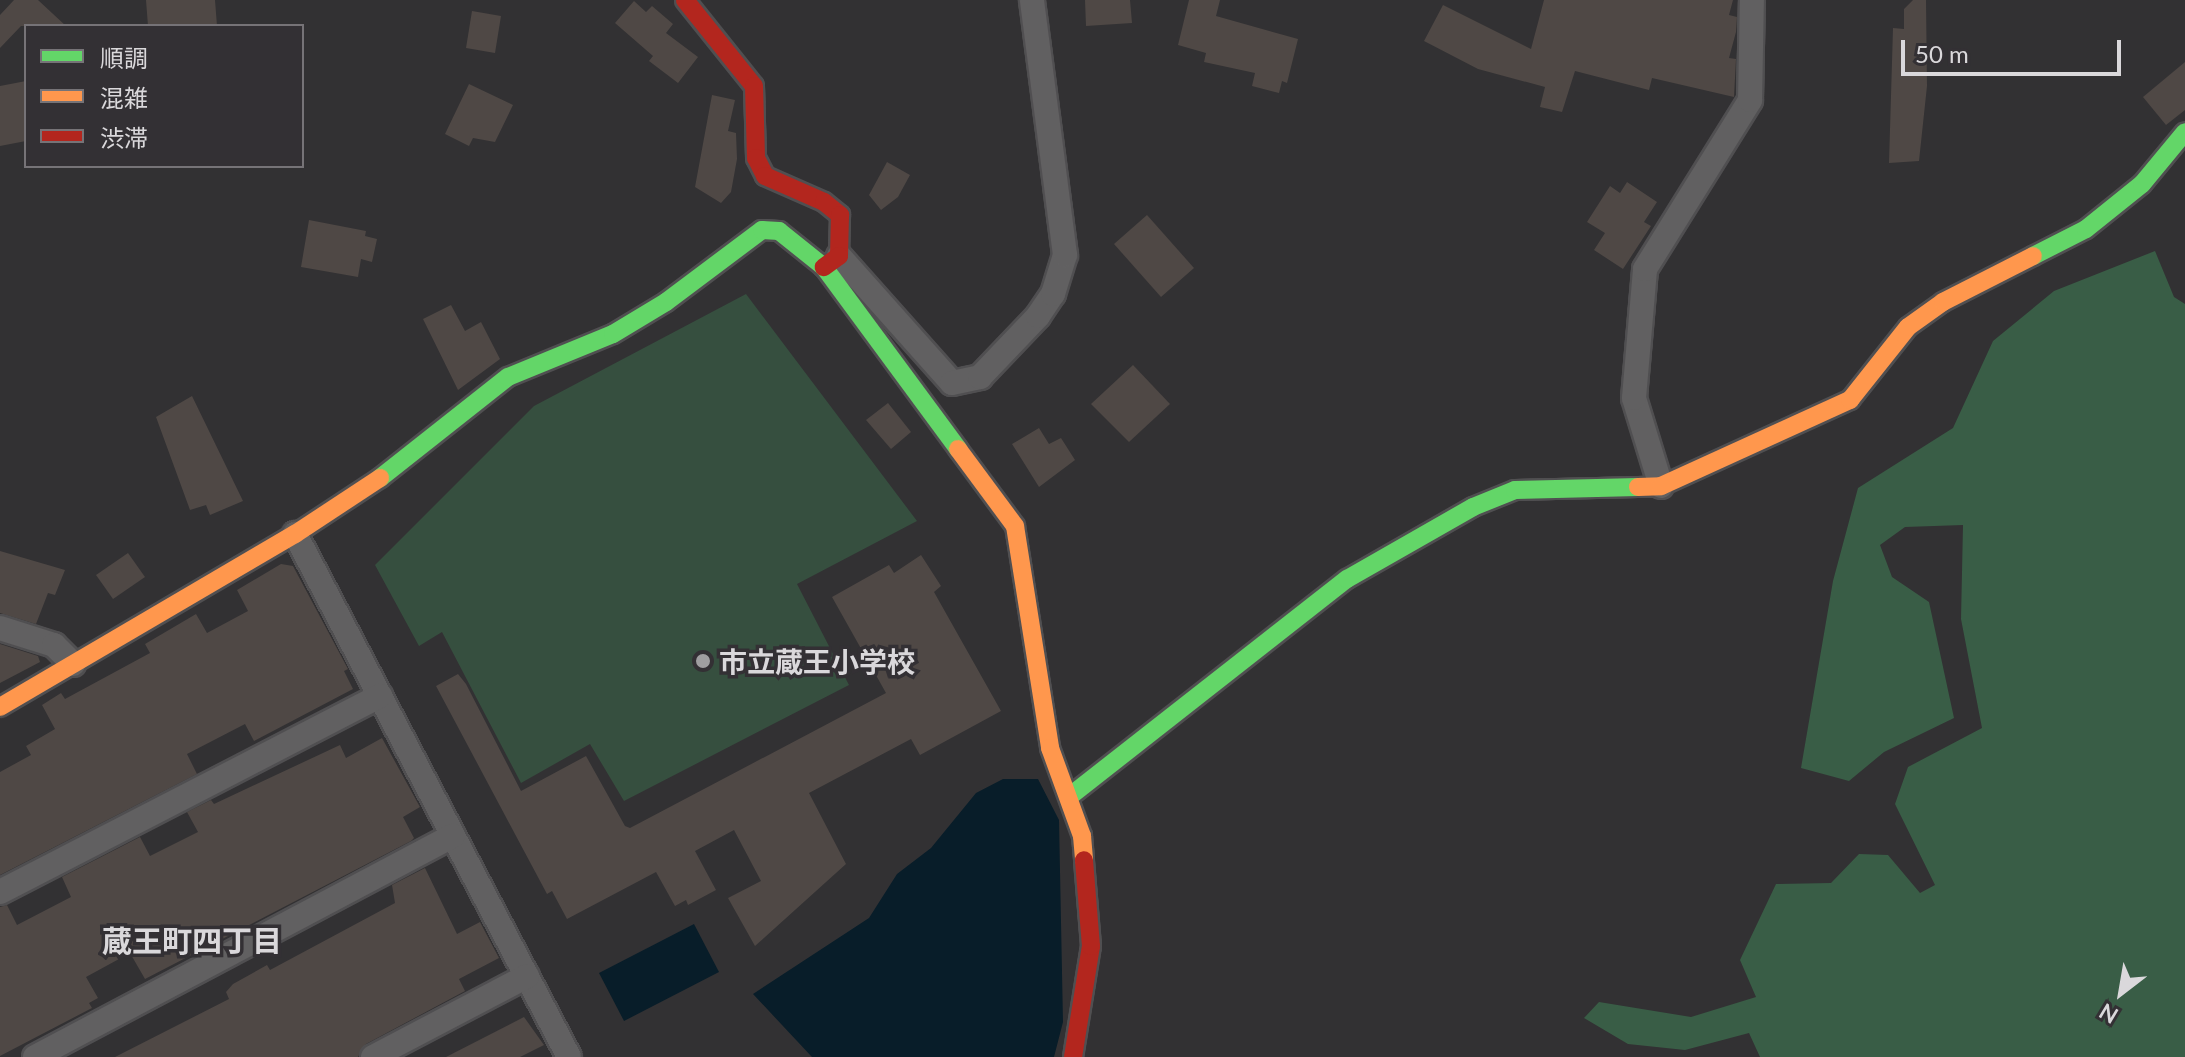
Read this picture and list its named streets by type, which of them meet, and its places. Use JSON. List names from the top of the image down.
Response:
{
  "districts": ["蔵王町四丁目"],
  "places": ["市立蔵王小学校"],
  "legend": ["順調", "混雑", "渋滞"],
  "scale_bar": "50 m",
  "north": "bottom left"
}
